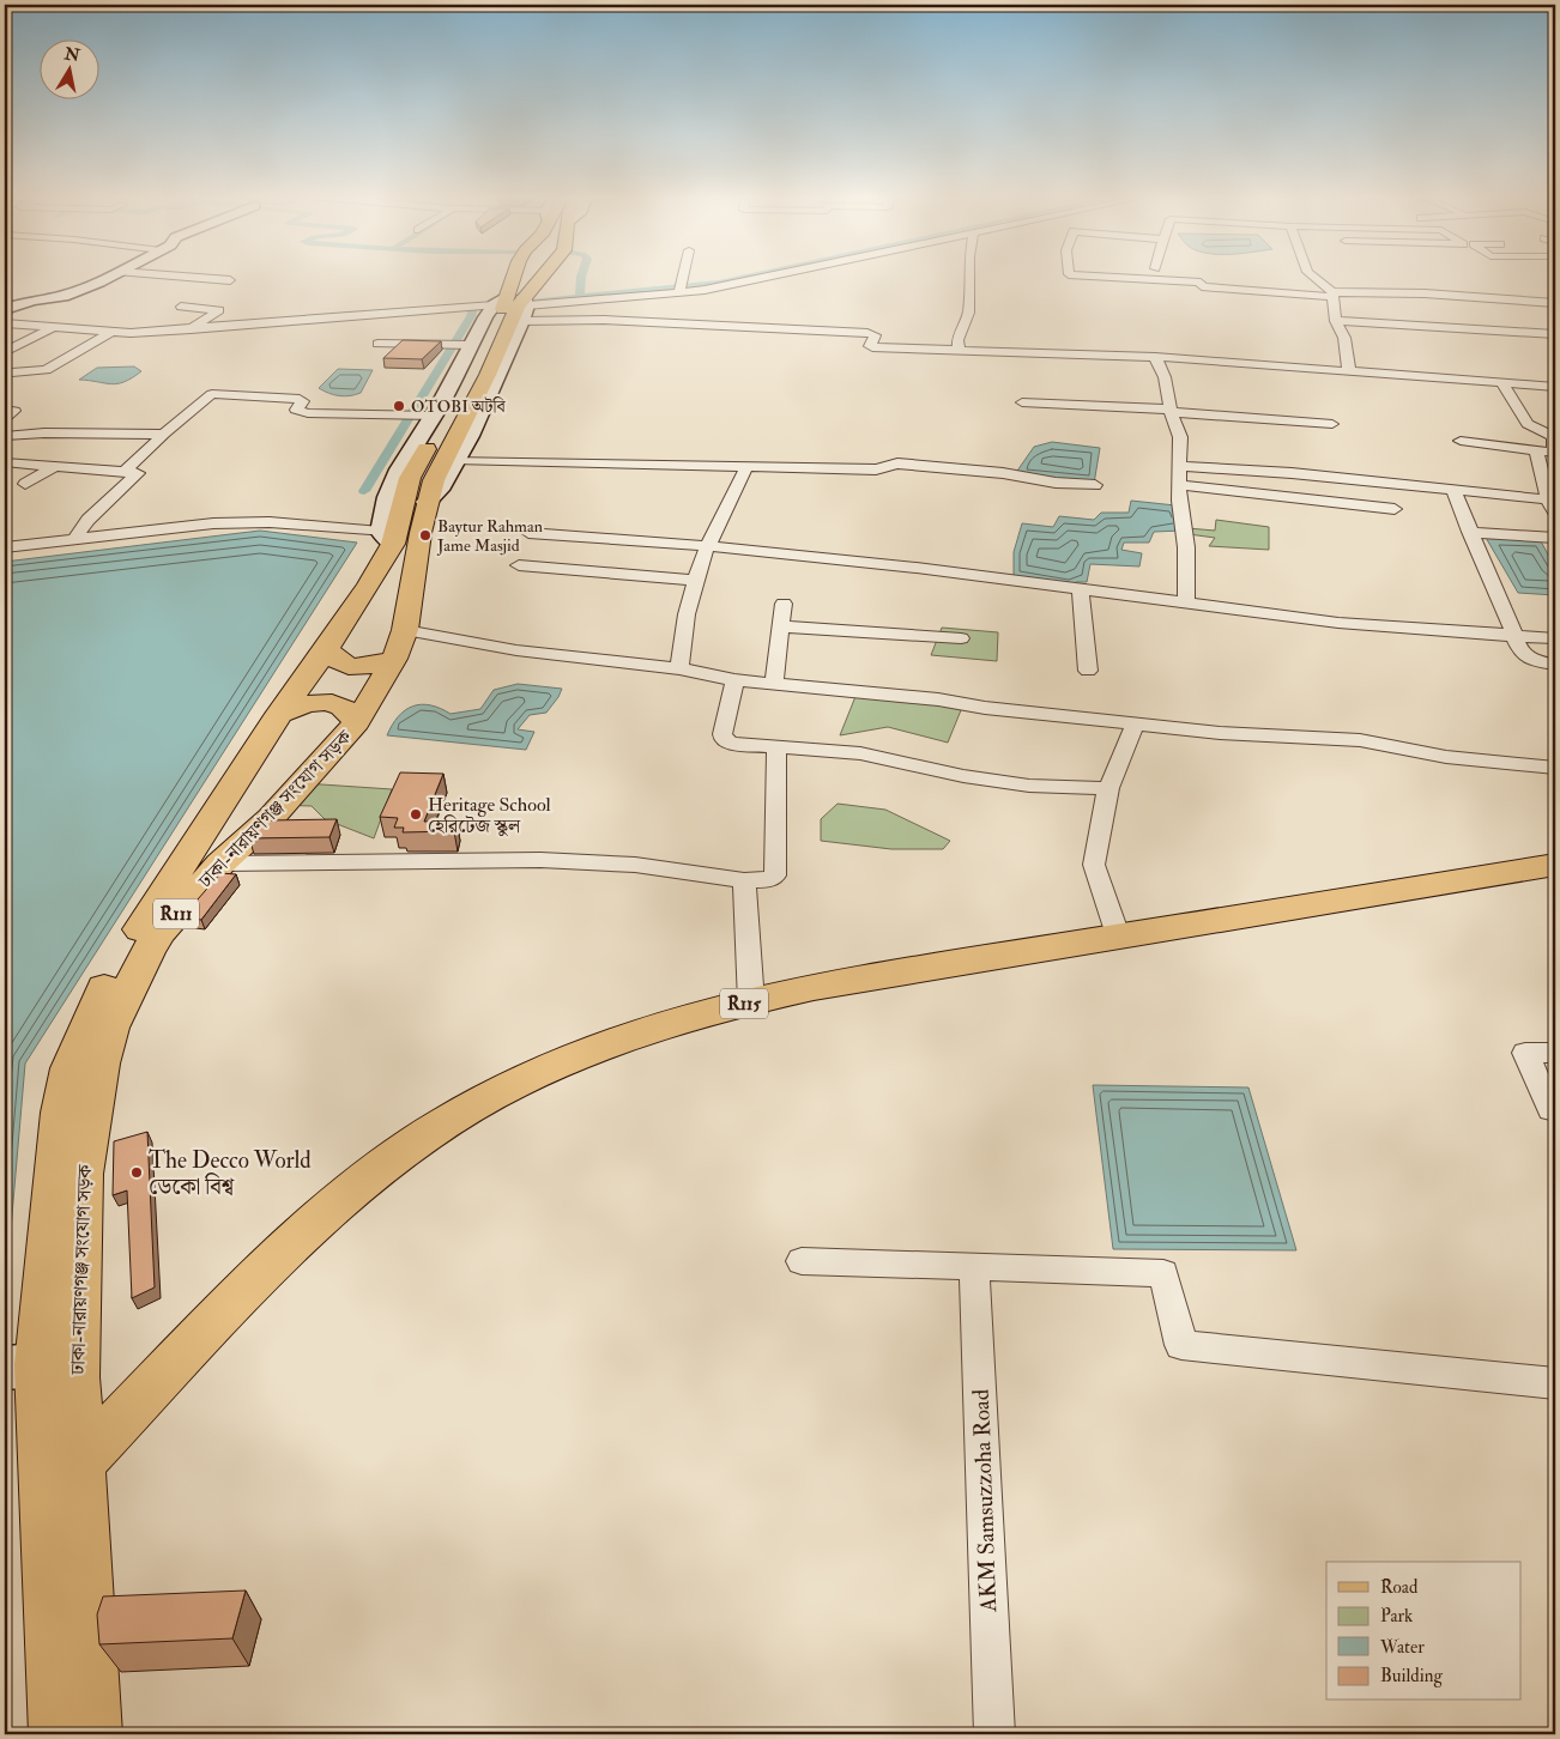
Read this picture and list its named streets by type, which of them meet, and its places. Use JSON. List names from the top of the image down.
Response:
{
  "streets": {
    "main road": ["ঢাকা-নারায়ণগঞ্জ সংযোগ সড়ক", "R111", "R115"],
    "street": ["AKM Samsuzzoha Road"]
  },
  "crossings": [
    ["ঢাকা-নারায়ণগঞ্জ সংযোগ সড়ক", "R115"]
  ],
  "places": [
    "OTOBI অটবি",
    "Baytur Rahman Jame Masjid",
    "Heritage School হেরিটেজ স্কুল",
    "The Decco World ডেকো বিশ্ব"
  ],
  "legend": [
    "Road",
    "Park",
    "Water",
    "Building"
  ],
  "north": "top"
}
